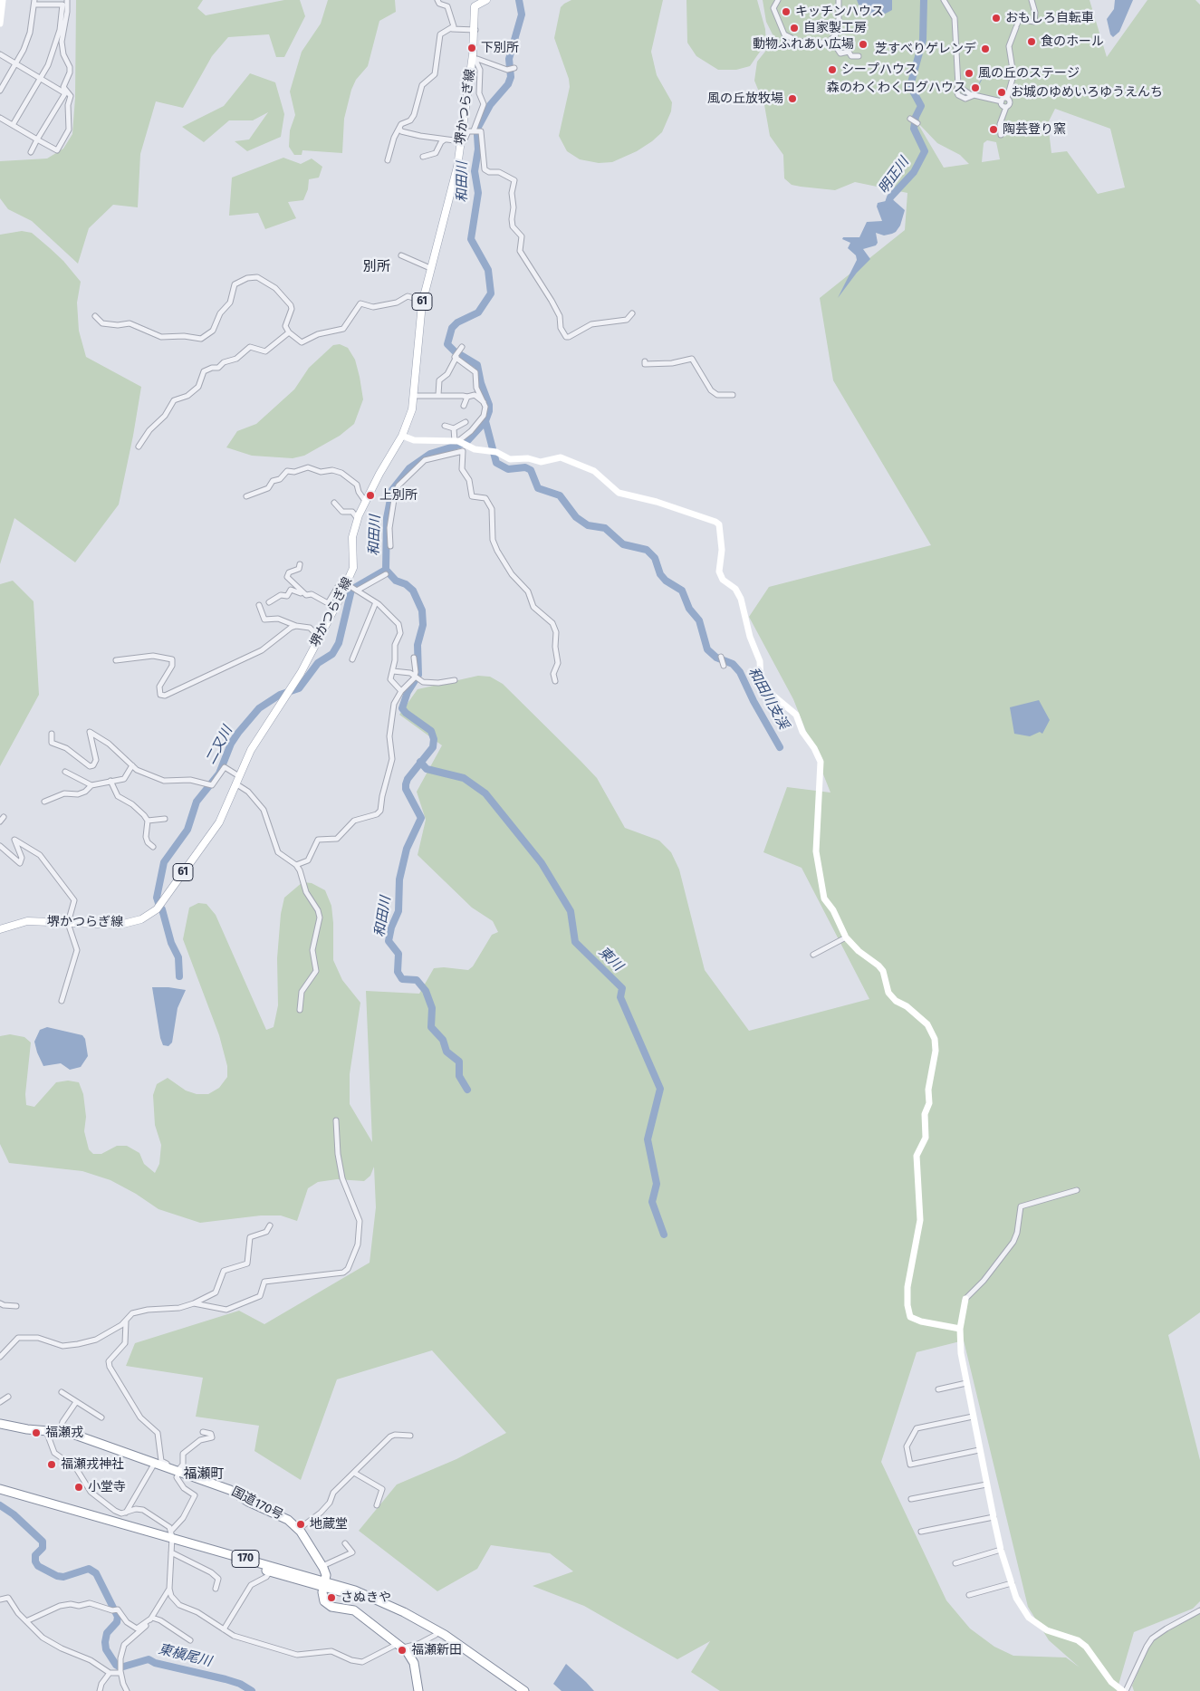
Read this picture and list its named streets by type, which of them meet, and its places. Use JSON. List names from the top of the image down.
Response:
{
  "streets": {
    "highway": ["国道170号", "170"],
    "main road": ["堺かつらぎ線", "61"]
  },
  "crossings": [
    ["国道170号", "170"]
  ],
  "districts": ["別所", "福瀬町"],
  "water": [
    "明正川",
    "和田川",
    "和田川支渓",
    "二又川",
    "東川",
    "東槇尾川"
  ],
  "places": [
    "キッチンハウス",
    "おもしろ自転車",
    "自家製工房",
    "食のホール",
    "動物ふれあい広場",
    "下別所",
    "芝すべりゲレンデ",
    "シープハウス",
    "風の丘のステージ",
    "森のわくわくログハウス",
    "お城のゆめいろゆうえんち",
    "風の丘放牧場",
    "陶芸登り窯",
    "上別所",
    "福瀬戎",
    "福瀬戎神社",
    "小堂寺",
    "地蔵堂",
    "さぬきや",
    "福瀬新田"
  ]
}
